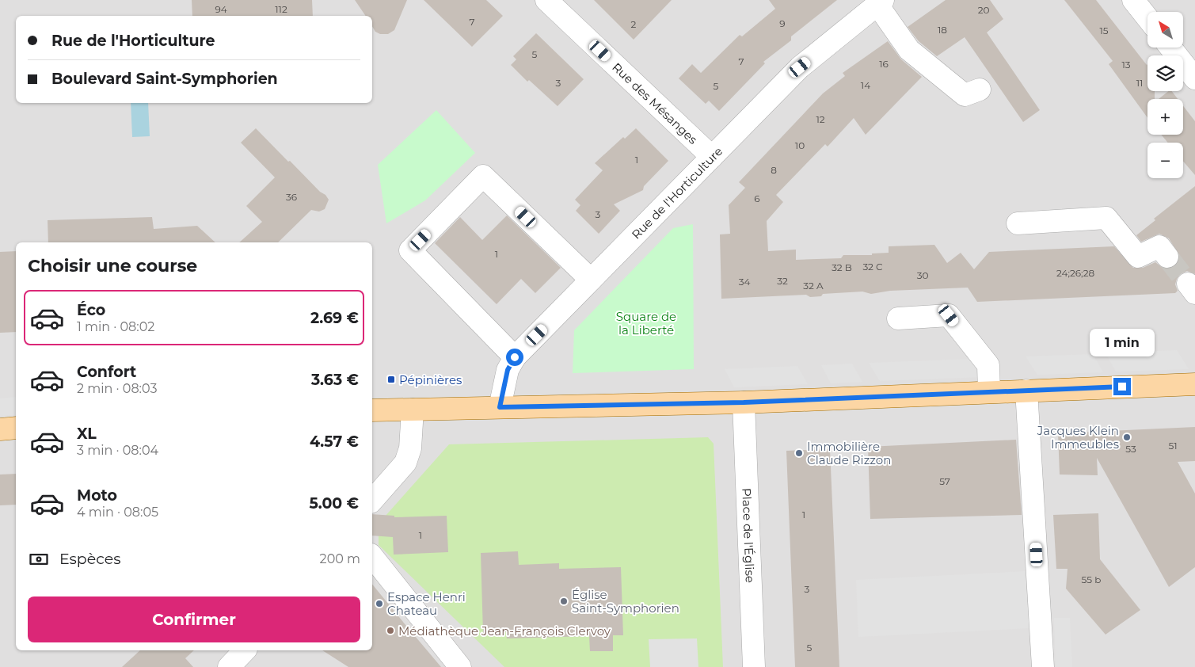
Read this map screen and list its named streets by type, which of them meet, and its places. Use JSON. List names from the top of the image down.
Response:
{
  "streets": {
    "street": ["Rue des Mésanges", "Rue de l'Horticulture", "Place de l'Église"]
  },
  "crossings": [
    ["Rue des Mésanges", "Rue de l'Horticulture"]
  ],
  "parks": ["Square de la Liberté"],
  "places": {
    "transit": ["Pépinières"],
    "other": [
      "Jacques Klein Immeubles",
      "Immobilière Claude Rizzon",
      "Église Saint-Symphorien",
      "Espace Henri Chateau",
      "Médiathèque Jean-François Clervoy"
    ]
  },
  "house_numbers": [
    "94",
    "112",
    "20",
    "7",
    "9",
    "2",
    "18",
    "15",
    "5",
    "7",
    "16",
    "13",
    "3",
    "11",
    "14",
    "5",
    "12",
    "10",
    "1",
    "8",
    "36",
    "6",
    "3",
    "1",
    "32 C",
    "32 B",
    "24;26;28",
    "30",
    "32",
    "34",
    "32 A",
    "51",
    "53",
    "57",
    "1",
    "1",
    "55 b",
    "3",
    "5"
  ],
  "north": "top left",
  "page": {
    "map_buttons": ["+", "−"],
    "banner": ["Rue de l'Horticulture", "Boulevard Saint-Symphorien"],
    "heading": "Choisir une course",
    "list": [
      {
        "name": "Éco",
        "note": "1 min · 08:02",
        "value": "2.69 €"
      },
      {
        "name": "Confort",
        "note": "2 min · 08:03",
        "value": "3.63 €"
      },
      {
        "name": "XL",
        "note": "3 min · 08:04",
        "value": "4.57 €"
      },
      {
        "name": "Moto",
        "note": "4 min · 08:05",
        "value": "5.00 €"
      }
    ],
    "bubble": "1 min",
    "pay": ["Espèces", "200 m"],
    "buttons": "Confirmer"
  }
}
